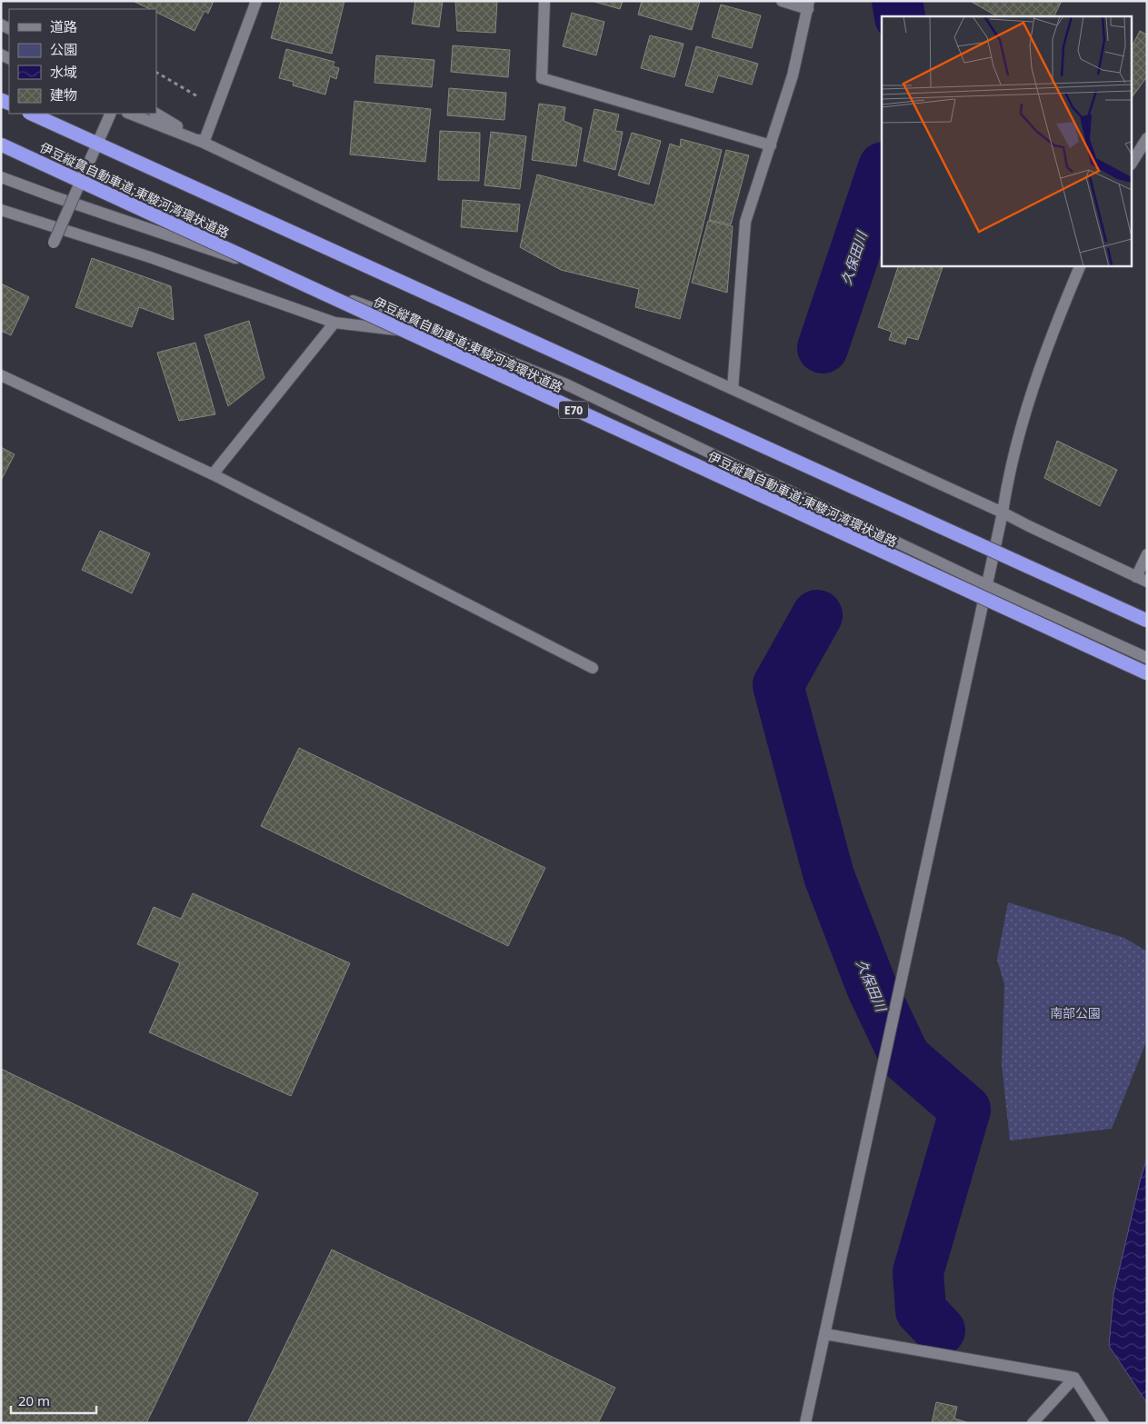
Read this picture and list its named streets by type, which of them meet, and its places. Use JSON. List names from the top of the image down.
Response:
{
  "streets": {
    "highway": ["伊豆縦貫自動車道;東駿河湾環状道路", "E70"]
  },
  "water": ["久保田川"],
  "parks": ["南部公園"],
  "legend": [
    "道路",
    "公園",
    "水域",
    "建物"
  ],
  "scale_bar": "20 m"
}
